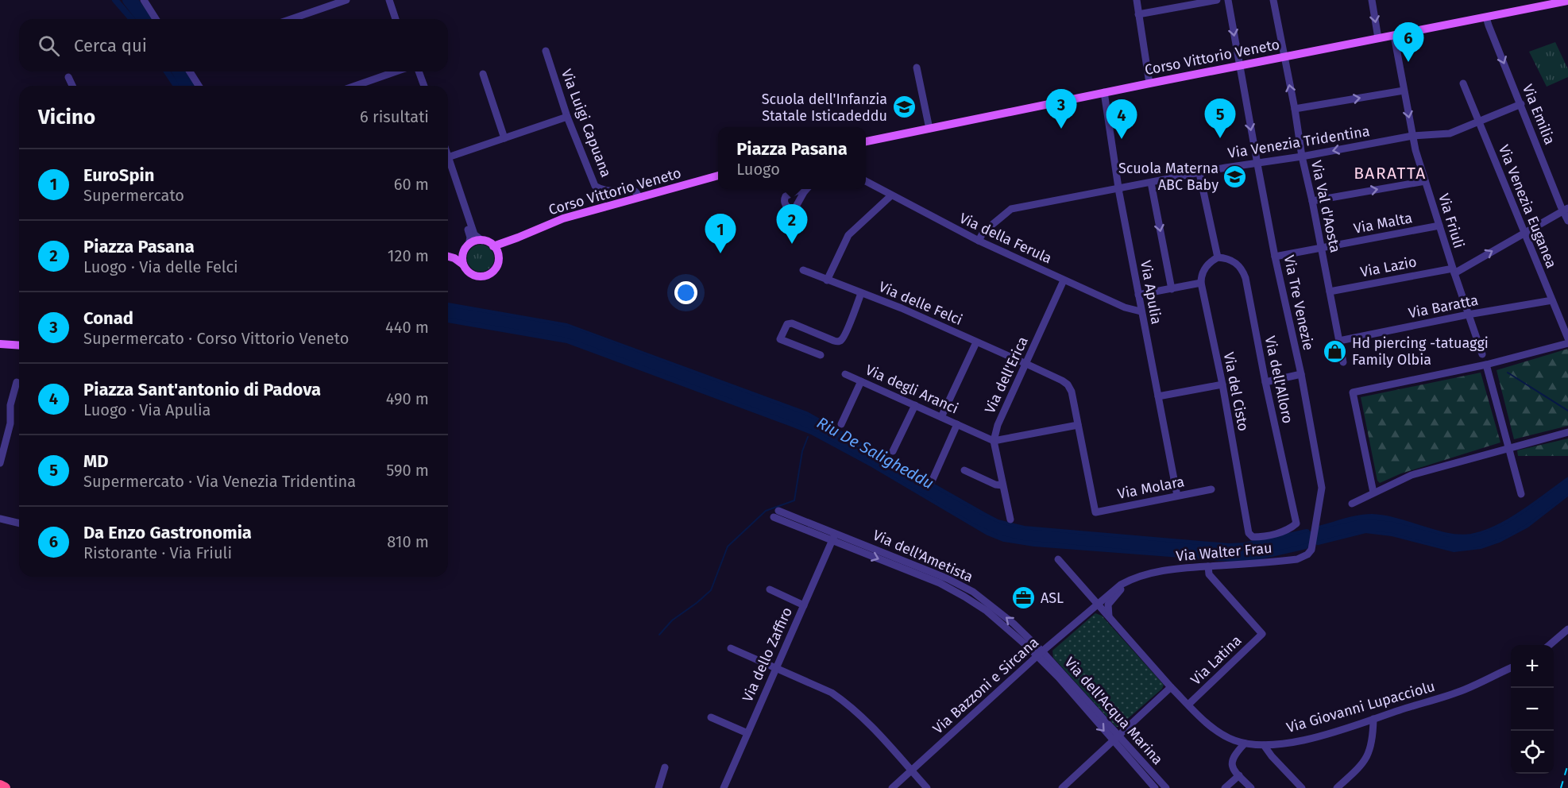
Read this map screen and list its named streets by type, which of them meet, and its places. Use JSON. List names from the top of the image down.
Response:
{
  "streets": {
    "main road": ["Corso Vittorio Veneto"],
    "street": [
      "Via Emilia",
      "Via Luigi Capuana",
      "Via Venezia Tridentina",
      "Via Val d'Aosta",
      "Via Venezia Euganea",
      "Via Friuli",
      "Via Malta",
      "Via della Ferula",
      "Via Lazio",
      "Via Apulia",
      "Via Tre Venezie",
      "Via delle Felci",
      "Via Baratta",
      "Via dell'Erica",
      "Via dell'Alloro",
      "Via degli Aranci",
      "Via del Cisto",
      "Via Molara",
      "Via Walter Frau",
      "Via dell'Ametista",
      "Via dello Zaffiro",
      "Via Latina",
      "Via Bazzoni e Sircana",
      "Via Giovanni Lupacciolu",
      "Via dell'Acqua Marina"
    ]
  },
  "crossings": [
    ["Corso Vittorio Veneto", "Via Emilia"],
    ["Corso Vittorio Veneto", "Via Luigi Capuana"],
    ["Corso Vittorio Veneto", "Via Val d'Aosta"],
    ["Corso Vittorio Veneto", "Via Friuli"],
    ["Corso Vittorio Veneto", "Via Apulia"],
    ["Corso Vittorio Veneto", "Via Tre Venezie"],
    ["Via Emilia", "Via Venezia Tridentina"],
    ["Via Emilia", "Via Lazio"],
    ["Via Venezia Tridentina", "Via Val d'Aosta"],
    ["Via Venezia Tridentina", "Via Venezia Euganea"],
    ["Via Venezia Tridentina", "Via Friuli"],
    ["Via Venezia Tridentina", "Via della Ferula"],
    ["Via Venezia Tridentina", "Via Apulia"],
    ["Via Venezia Tridentina", "Via Tre Venezie"],
    ["Via Val d'Aosta", "Via Malta"],
    ["Via Val d'Aosta", "Via Lazio"],
    ["Via Val d'Aosta", "Via Baratta"],
    ["Via Venezia Euganea", "Via Lazio"],
    ["Via Venezia Euganea", "Via Baratta"],
    ["Via Friuli", "Via Malta"],
    ["Via Friuli", "Via Lazio"],
    ["Via Friuli", "Via Baratta"],
    ["Via Malta", "Via Tre Venezie"],
    ["Via della Ferula", "Via Apulia"],
    ["Via della Ferula", "Via dell'Erica"],
    ["Via Apulia", "Via Molara"],
    ["Via Tre Venezie", "Via Walter Frau"],
    ["Via delle Felci", "Via dell'Erica"],
    ["Via delle Felci", "Via Molara"],
    ["Via dell'Erica", "Via degli Aranci"],
    ["Via dell'Alloro", "Via del Cisto"],
    ["Via Walter Frau", "Via Latina"],
    ["Via Walter Frau", "Via Bazzoni e Sircana"],
    ["Via Walter Frau", "Via Giovanni Lupacciolu"],
    ["Via dell'Ametista", "Via dello Zaffiro"],
    ["Via dell'Ametista", "Via Bazzoni e Sircana"],
    ["Via dell'Ametista", "Via dell'Acqua Marina"],
    ["Via Latina", "Via Giovanni Lupacciolu"],
    ["Via Bazzoni e Sircana", "Via Giovanni Lupacciolu"],
    ["Via Bazzoni e Sircana", "Via dell'Acqua Marina"]
  ],
  "one_way": ["Via Emilia"],
  "districts": ["BARATTA"],
  "water": ["Riu De Saligheddu"],
  "places": {
    "school or university": ["Scuola dell'Infanzia Statale Isticadeddu", "Scuola Materna ABC Baby"],
    "shop": ["Hd piercing -tatuaggi Family Olbia"],
    "office": ["ASL"]
  },
  "page": {
    "search": "Cerca qui",
    "pins": [
      "6",
      "3",
      "5",
      "4",
      "2",
      "1"
    ],
    "heading": ["Vicino", "6 risultati"],
    "popup": ["Piazza Pasana", "Luogo"],
    "list": [
      {
        "mark": "1",
        "name": "EuroSpin",
        "note": "Supermercato",
        "value": "60 m"
      },
      {
        "mark": "2",
        "name": "Piazza Pasana",
        "note": "Luogo · Via delle Felci",
        "value": "120 m"
      },
      {
        "mark": "3",
        "name": "Conad",
        "note": "Supermercato · Corso Vittorio Veneto",
        "value": "440 m"
      },
      {
        "mark": "4",
        "name": "Piazza Sant'antonio di Padova",
        "note": "Luogo · Via Apulia",
        "value": "490 m"
      },
      {
        "mark": "5",
        "name": "MD",
        "note": "Supermercato · Via Venezia Tridentina",
        "value": "590 m"
      },
      {
        "mark": "6",
        "name": "Da Enzo Gastronomia",
        "note": "Ristorante · Via Friuli",
        "value": "810 m"
      }
    ],
    "map_buttons": ["+", "−"]
  }
}
